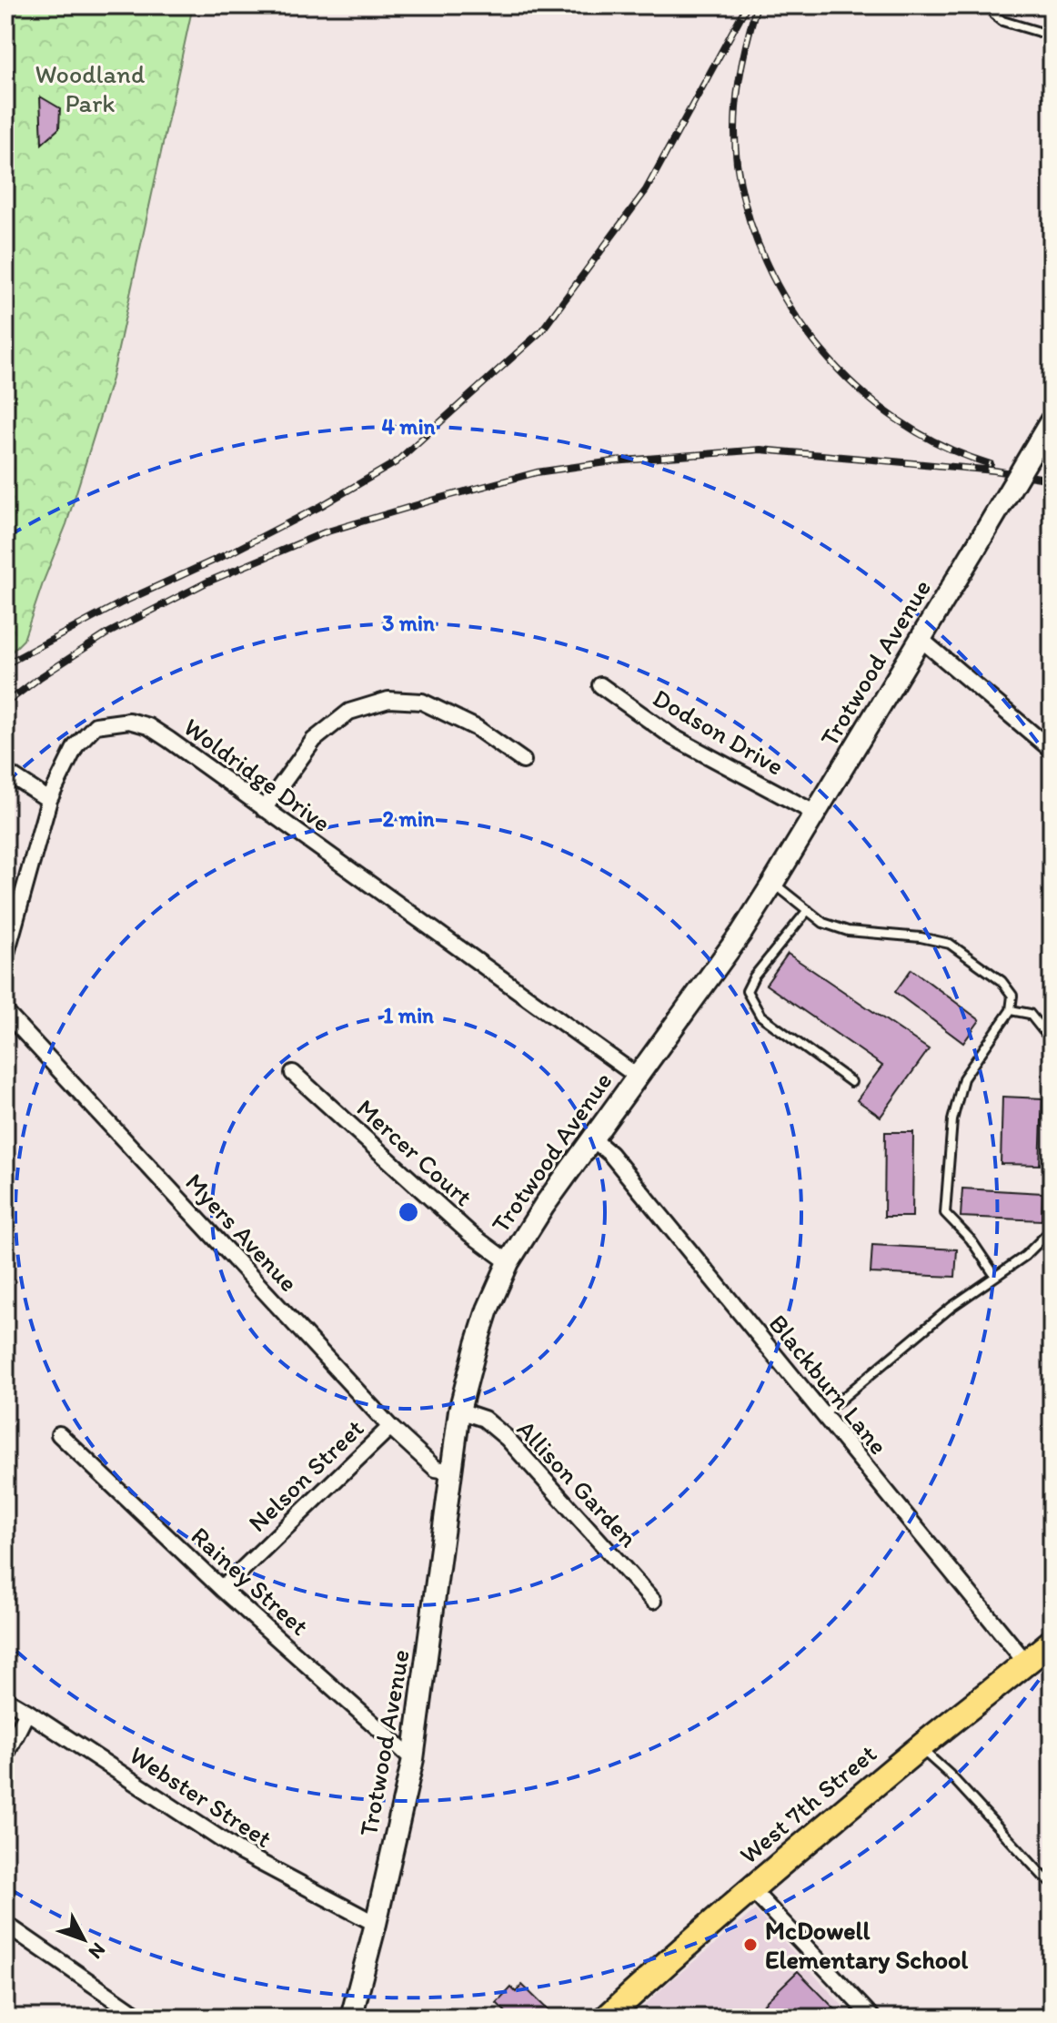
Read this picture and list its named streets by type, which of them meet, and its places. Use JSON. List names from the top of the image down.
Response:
{
  "streets": {
    "main road": ["Trotwood Avenue", "West 7th Street"],
    "street": [
      "Dodson Drive",
      "Woldridge Drive",
      "Mercer Court",
      "Myers Avenue",
      "Blackburn Lane",
      "Nelson Street",
      "Allison Garden",
      "Rainey Street",
      "Webster Street"
    ]
  },
  "crossings": [
    ["Trotwood Avenue", "Dodson Drive"],
    ["Trotwood Avenue", "Woldridge Drive"],
    ["Trotwood Avenue", "Mercer Court"],
    ["Trotwood Avenue", "Myers Avenue"],
    ["Trotwood Avenue", "Blackburn Lane"],
    ["Trotwood Avenue", "Allison Garden"],
    ["Trotwood Avenue", "Rainey Street"],
    ["Trotwood Avenue", "Webster Street"],
    ["Myers Avenue", "Nelson Street"],
    ["Blackburn Lane", "West 7th Street"],
    ["Nelson Street", "Rainey Street"]
  ],
  "parks": ["Woodland Park"],
  "places": ["McDowell Elementary School"],
  "north": "bottom right",
  "rings": [
    "4 min",
    "3 min",
    "2 min",
    "1 min"
  ]
}
